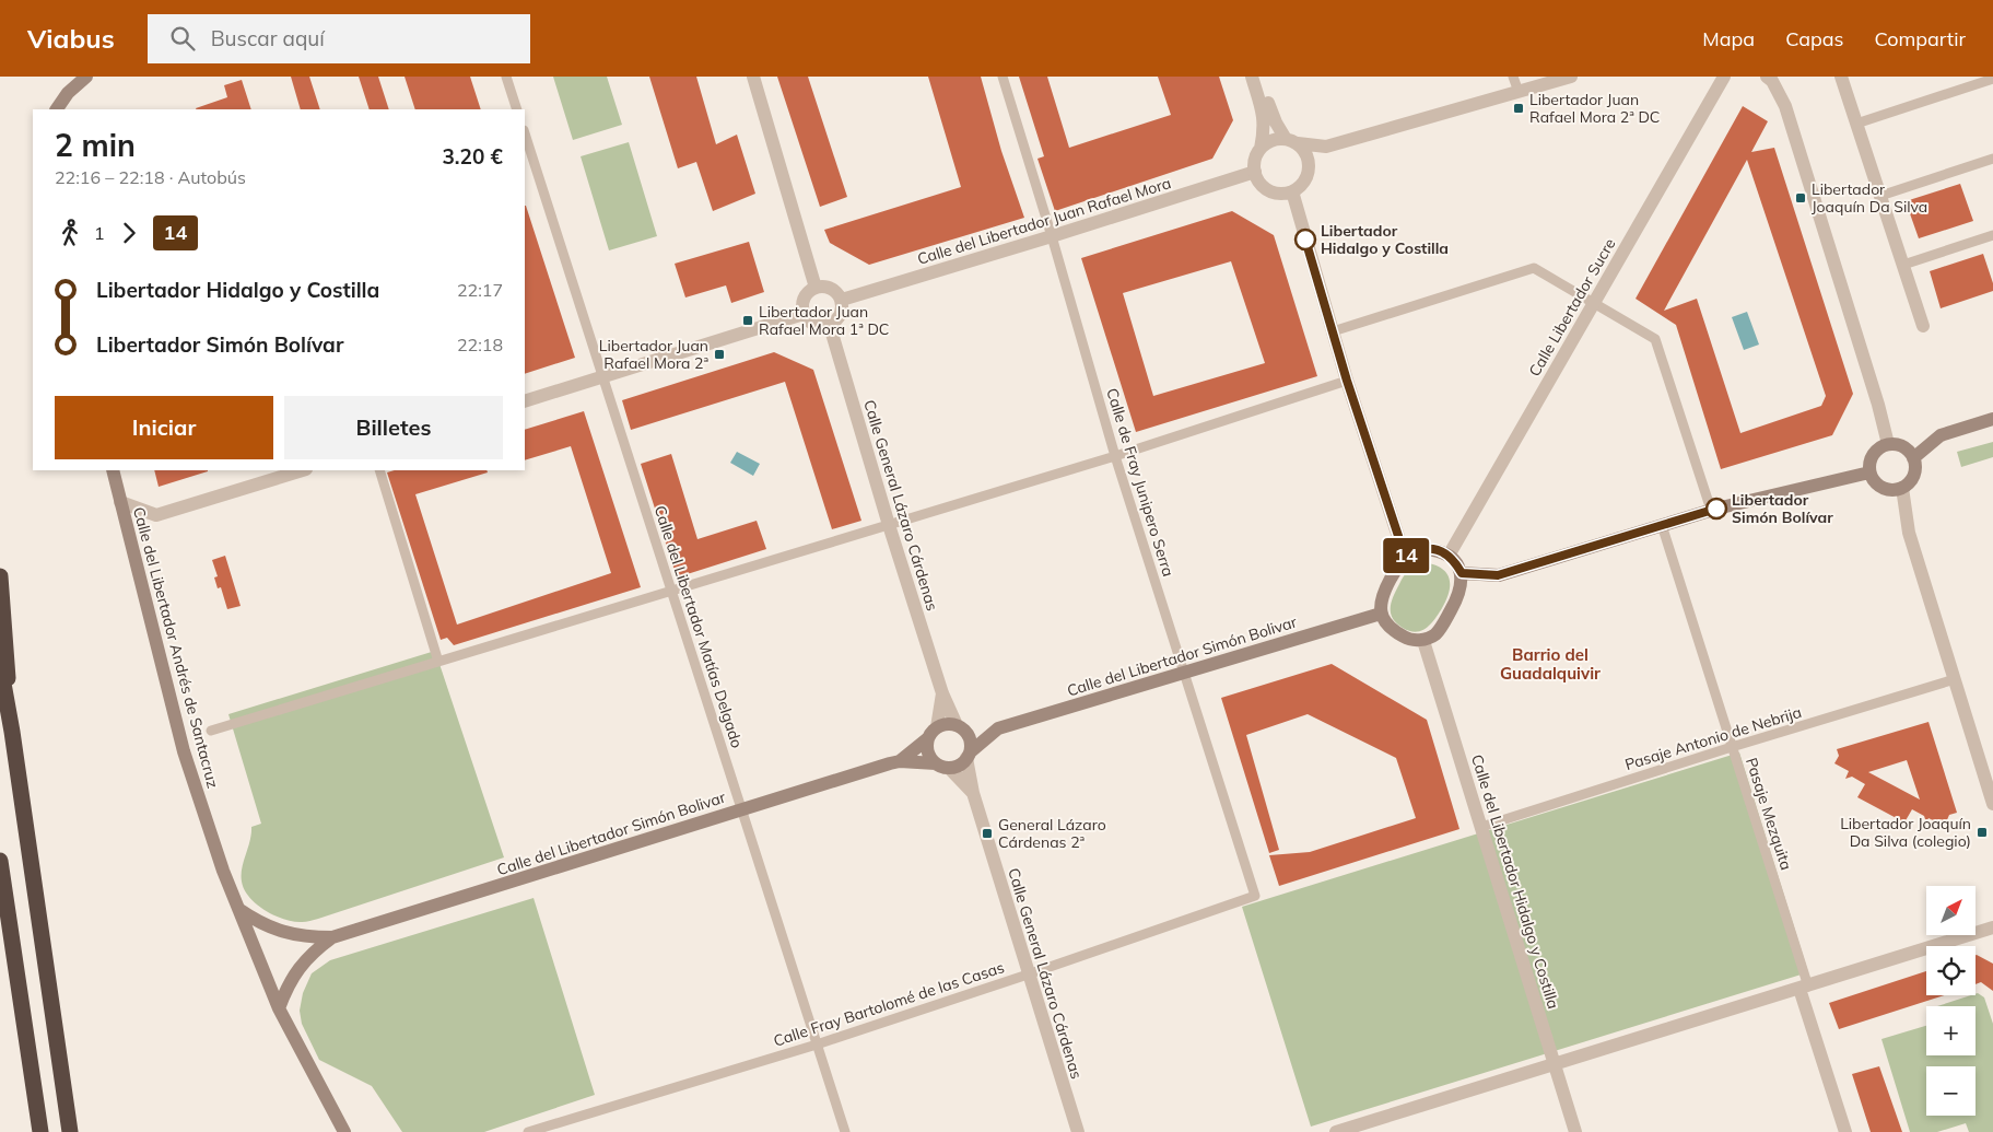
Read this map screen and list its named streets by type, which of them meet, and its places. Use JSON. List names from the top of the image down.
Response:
{
  "streets": {
    "main road": ["Calle del Libertador Andrés de Santacruz", "Calle del Libertador Simón Bolivar"],
    "street": [
      "Calle del Libertador Juan Rafael Mora",
      "Calle Libertador Sucre",
      "Calle de Fray Junipero Serra",
      "Calle General Lázaro Cárdenas",
      "Calle del Libertador Matías Delgado",
      "Pasaje Antonio de Nebrija",
      "Pasaje Mezquita",
      "Calle del Libertador Hidalgo y Costilla",
      "Calle Fray Bartolomé de las Casas"
    ]
  },
  "crossings": [
    ["Calle del Libertador Juan Rafael Mora", "Calle de Fray Junipero Serra"],
    ["Calle del Libertador Juan Rafael Mora", "Calle General Lázaro Cárdenas"],
    ["Calle Libertador Sucre", "Calle del Libertador Simón Bolivar"],
    ["Calle Libertador Sucre", "Calle del Libertador Hidalgo y Costilla"],
    ["Calle de Fray Junipero Serra", "Calle del Libertador Simón Bolivar"],
    ["Calle de Fray Junipero Serra", "Calle Fray Bartolomé de las Casas"],
    ["Calle General Lázaro Cárdenas", "Calle del Libertador Simón Bolivar"],
    ["Calle General Lázaro Cárdenas", "Calle Fray Bartolomé de las Casas"],
    ["Calle del Libertador Matías Delgado", "Calle del Libertador Simón Bolivar"],
    ["Calle del Libertador Matías Delgado", "Calle Fray Bartolomé de las Casas"],
    ["Calle del Libertador Andrés de Santacruz", "Calle del Libertador Simón Bolivar"],
    ["Calle del Libertador Simón Bolivar", "Calle del Libertador Hidalgo y Costilla"],
    ["Pasaje Antonio de Nebrija", "Pasaje Mezquita"],
    ["Pasaje Antonio de Nebrija", "Calle del Libertador Hidalgo y Costilla"]
  ],
  "districts": ["Barrio del Guadalquivir"],
  "places": {
    "transit": [
      "Libertador Juan Rafael Mora 2ª DC",
      "Libertador Joaquín Da Silva",
      "Libertador Juan Rafael Mora 1ª DC",
      "Libertador Juan Rafael Mora 2ª",
      "Libertador Joaquín Da Silva (colegio)",
      "General Lázaro Cárdenas 2ª"
    ],
    "other": ["Libertador Hidalgo y Costilla", "Libertador Simón Bolívar"]
  },
  "lines": ["bus line 14"],
  "north": "top right",
  "page": {
    "header": "Viabus",
    "search": "Buscar aquí",
    "nav": ["Mapa", "Capas", "Compartir"],
    "on_map": "14",
    "heading": ["2 min", "22:16 – 22:18 · Autobús", "3.20 €"],
    "legs": ["1", "14"],
    "list": [
      {
        "name": "Libertador Hidalgo y Costilla",
        "value": "22:17"
      },
      {
        "name": "Libertador Simón Bolívar",
        "value": "22:18"
      }
    ],
    "buttons": ["Iniciar", "Billetes"],
    "map_buttons": ["+", "−"]
  }
}
